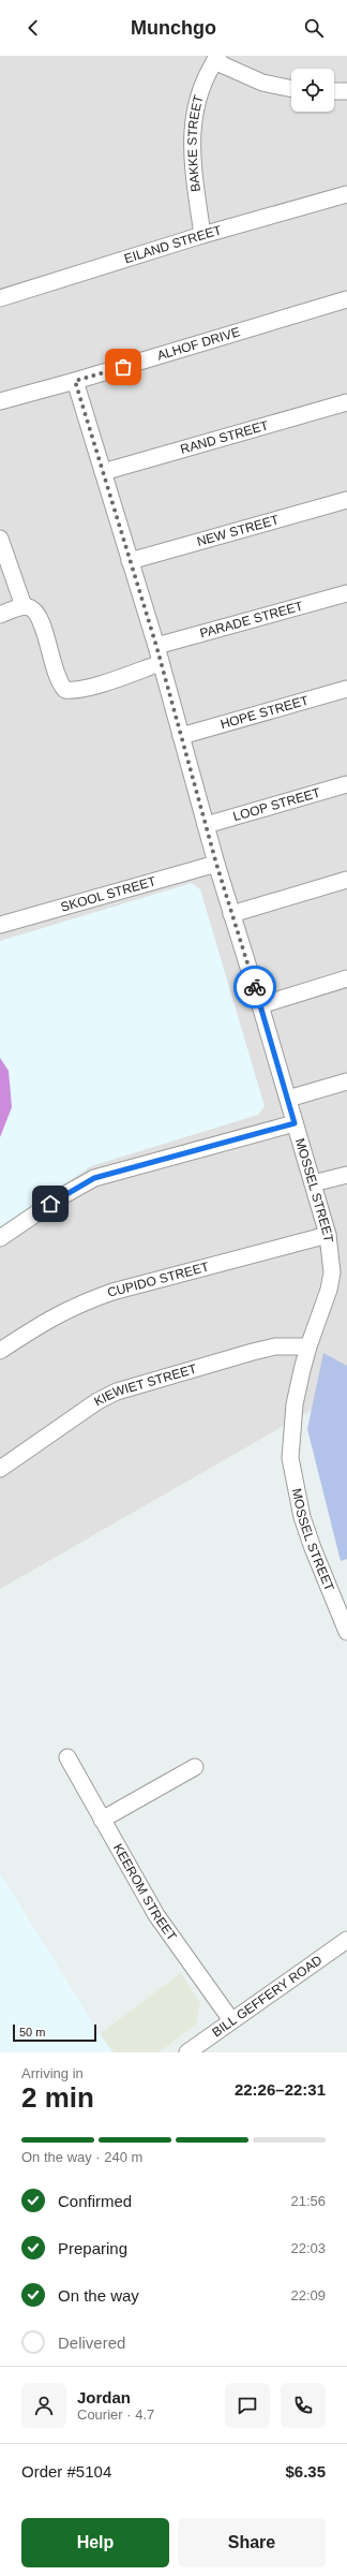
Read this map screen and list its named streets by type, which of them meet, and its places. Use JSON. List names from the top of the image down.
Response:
{
  "streets": {
    "street": [
      "BAKKE STREET",
      "EILAND STREET",
      "ALHOF DRIVE",
      "RAND STREET",
      "NEW STREET",
      "PARADE STREET",
      "HOPE STREET",
      "LOOP STREET",
      "SKOOL STREET",
      "MOSSEL STREET",
      "CUPIDO STREET",
      "KIEWIET STREET",
      "KEEROM STREET",
      "BILL GEFFERY ROAD"
    ]
  },
  "crossings": [
    ["BAKKE STREET", "EILAND STREET"],
    ["ALHOF DRIVE", "MOSSEL STREET"],
    ["RAND STREET", "MOSSEL STREET"],
    ["NEW STREET", "MOSSEL STREET"],
    ["PARADE STREET", "MOSSEL STREET"],
    ["HOPE STREET", "MOSSEL STREET"],
    ["LOOP STREET", "MOSSEL STREET"],
    ["SKOOL STREET", "MOSSEL STREET"],
    ["MOSSEL STREET", "CUPIDO STREET"],
    ["MOSSEL STREET", "KIEWIET STREET"],
    ["KEEROM STREET", "BILL GEFFERY ROAD"]
  ],
  "scale_bar": "50 m",
  "page": {
    "header": "Munchgo",
    "scale": "50 m",
    "heading": ["2 min", "Arriving in", "22:26–22:31"],
    "panel": [
      "Jordan",
      "Courier · 4.7",
      "Order #5104",
      "$6.35"
    ],
    "bar": "On the way · 240 m",
    "list": [
      ["Confirmed", "21:56"],
      ["Preparing", "22:03"],
      ["On the way", "22:09"],
      "Delivered"
    ],
    "buttons": ["Help", "Share"]
  }
}
